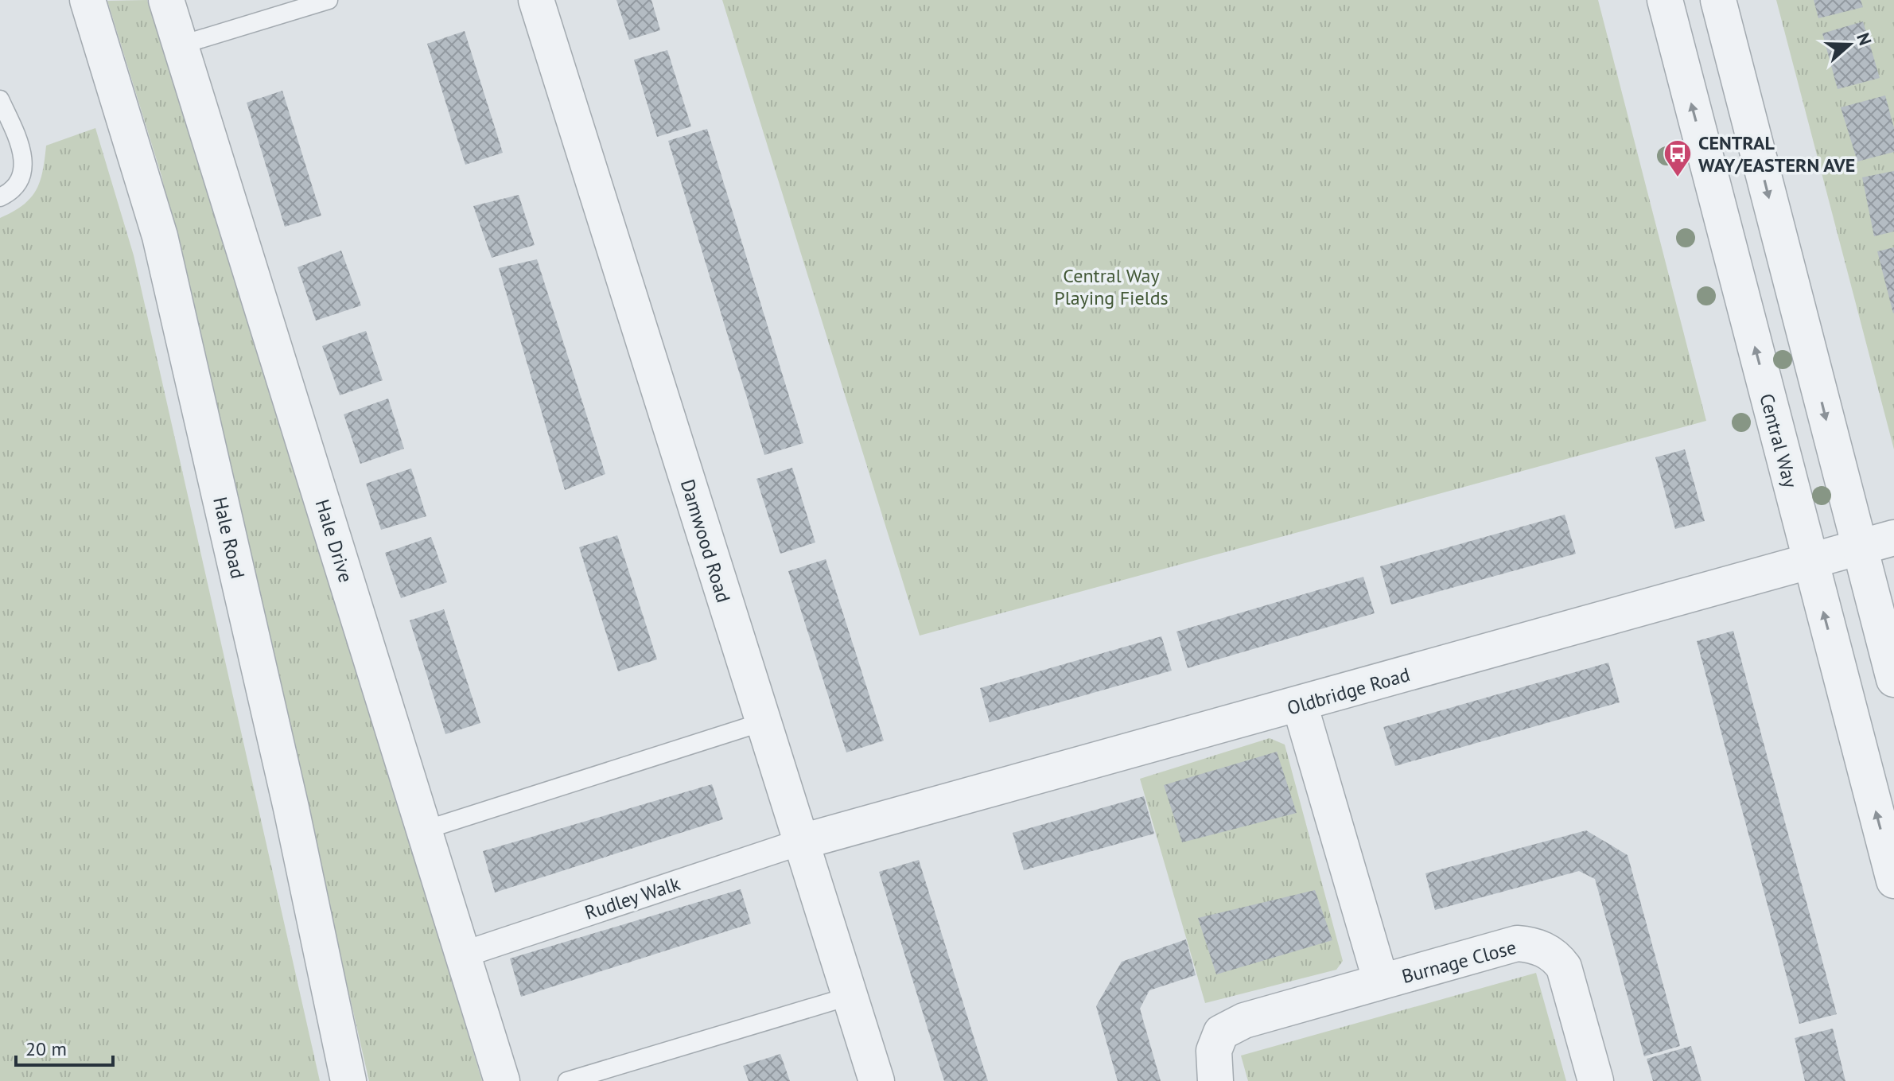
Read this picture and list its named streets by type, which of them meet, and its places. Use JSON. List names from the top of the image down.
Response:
{
  "streets": {
    "street": [
      "Central Way",
      "Hale Road",
      "Hale Drive",
      "Damwood Road",
      "Oldbridge Road",
      "Rudley Walk",
      "Burnage Close"
    ]
  },
  "crossings": [
    ["Central Way", "Oldbridge Road"],
    ["Hale Drive", "Rudley Walk"],
    ["Damwood Road", "Oldbridge Road"],
    ["Damwood Road", "Rudley Walk"],
    ["Oldbridge Road", "Rudley Walk"],
    ["Oldbridge Road", "Burnage Close"]
  ],
  "parks": ["Central Way Playing Fields"],
  "places": {
    "bus stop": ["CENTRAL WAY/EASTERN AVE"]
  },
  "scale_bar": "20 m",
  "north": "right"
}
